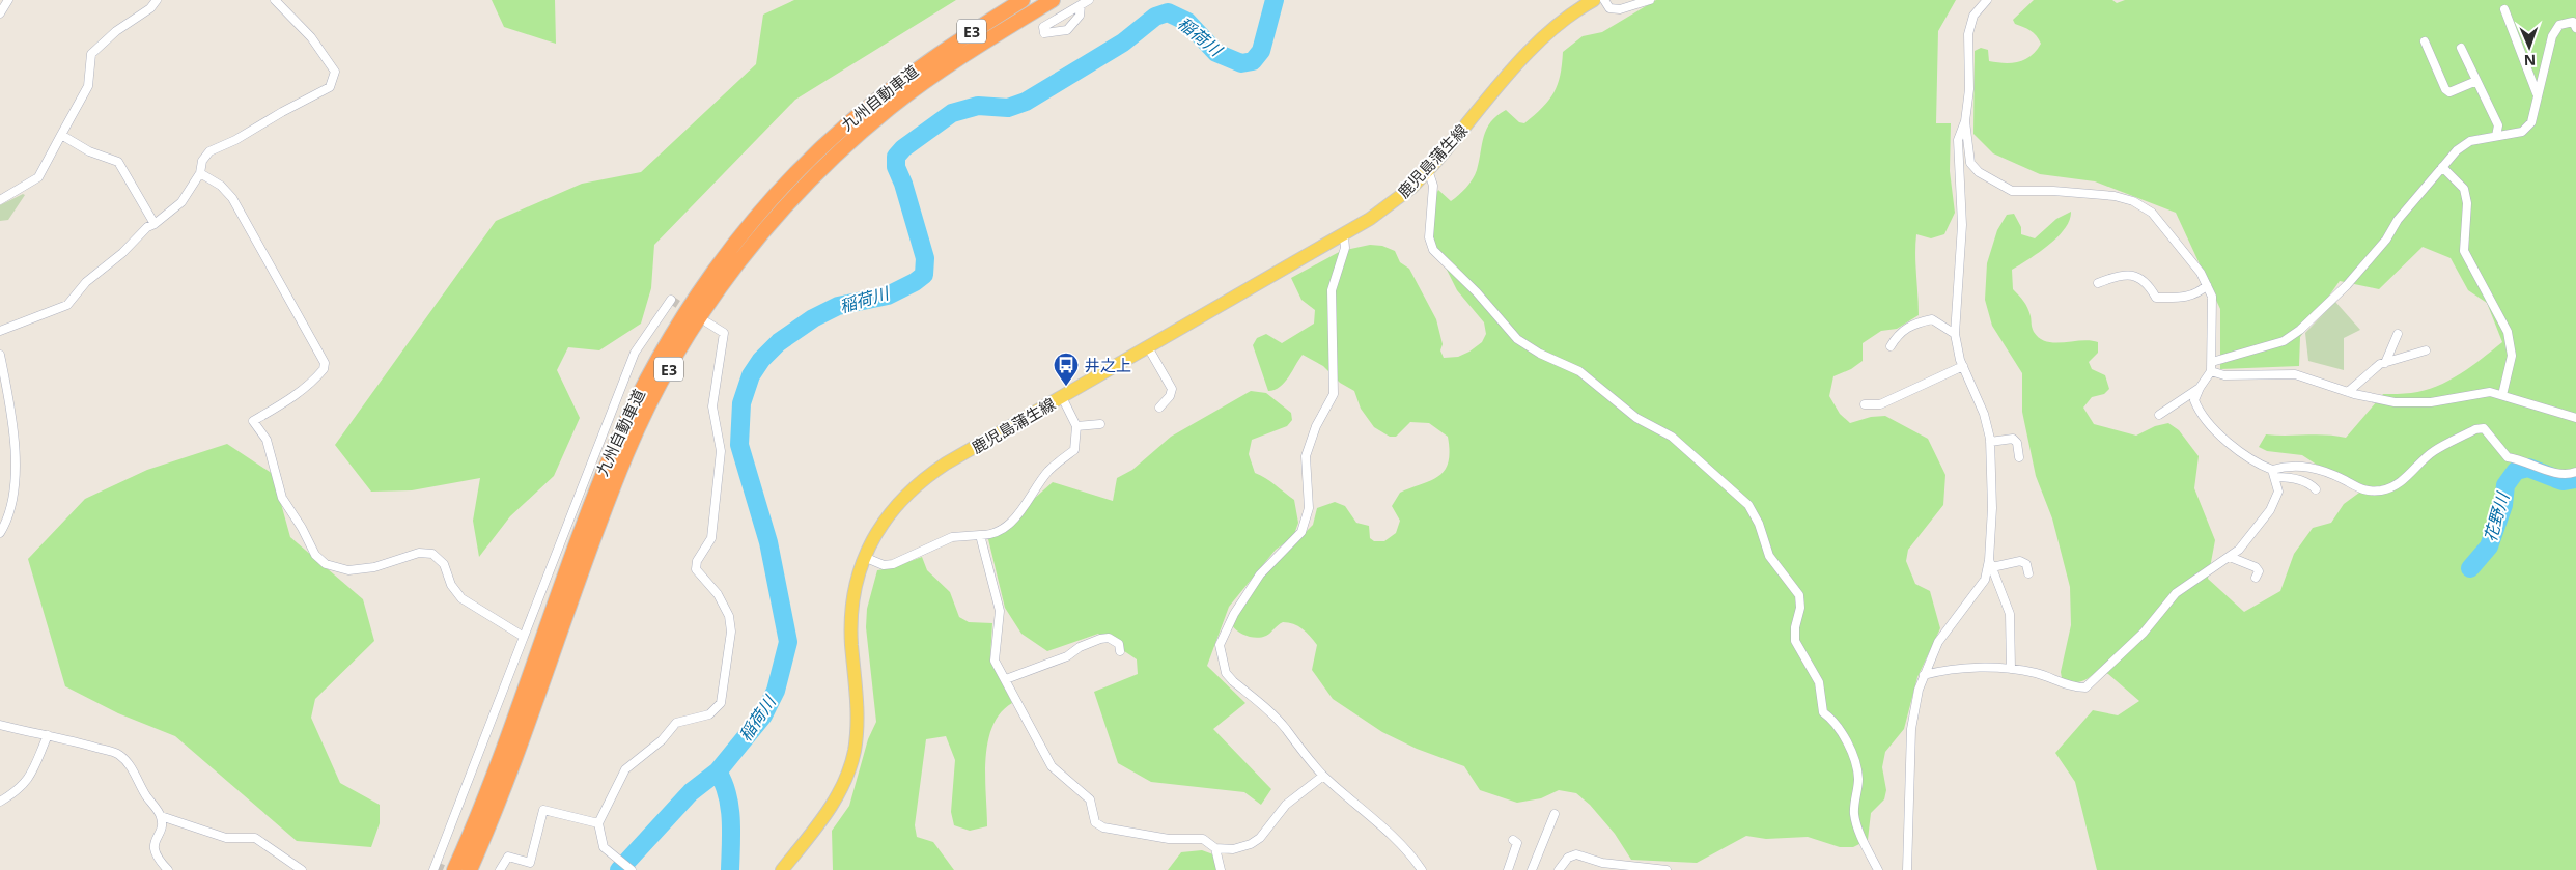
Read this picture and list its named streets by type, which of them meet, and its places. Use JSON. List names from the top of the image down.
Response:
{
  "streets": {
    "highway": ["E3", "九州自動車道"],
    "main road": ["鹿児島蒲生線"]
  },
  "water": ["稲荷川", "花野川"],
  "places": {
    "bus stop": ["井之上"]
  },
  "north": "bottom"
}
